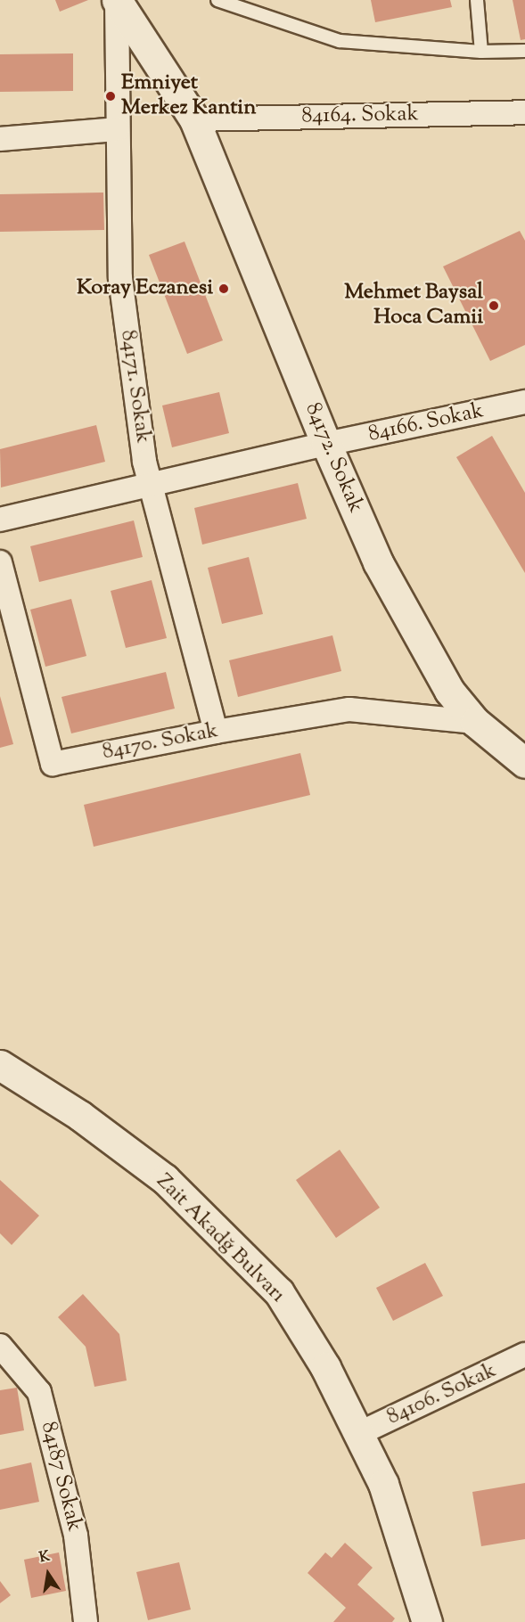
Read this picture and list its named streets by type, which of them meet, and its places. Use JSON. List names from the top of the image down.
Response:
{
  "streets": {
    "main road": ["84172. Sokak", "Zait Akadğ Bulvarı"],
    "street": [
      "84164. Sokak",
      "84171. Sokak",
      "84166. Sokak",
      "84170. Sokak",
      "84106. Sokak",
      "84187 Sokak"
    ]
  },
  "crossings": [
    ["84164. Sokak", "84172. Sokak"],
    ["84171. Sokak", "84166. Sokak"],
    ["84171. Sokak", "84172. Sokak"],
    ["84171. Sokak", "84170. Sokak"],
    ["84166. Sokak", "84172. Sokak"],
    ["84172. Sokak", "84170. Sokak"],
    ["Zait Akadğ Bulvarı", "84106. Sokak"]
  ],
  "places": ["Emniyet Merkez Kantin", "Koray Eczanesi", "Mehmet Baysal Hoca Camii"],
  "north": "top"
}
